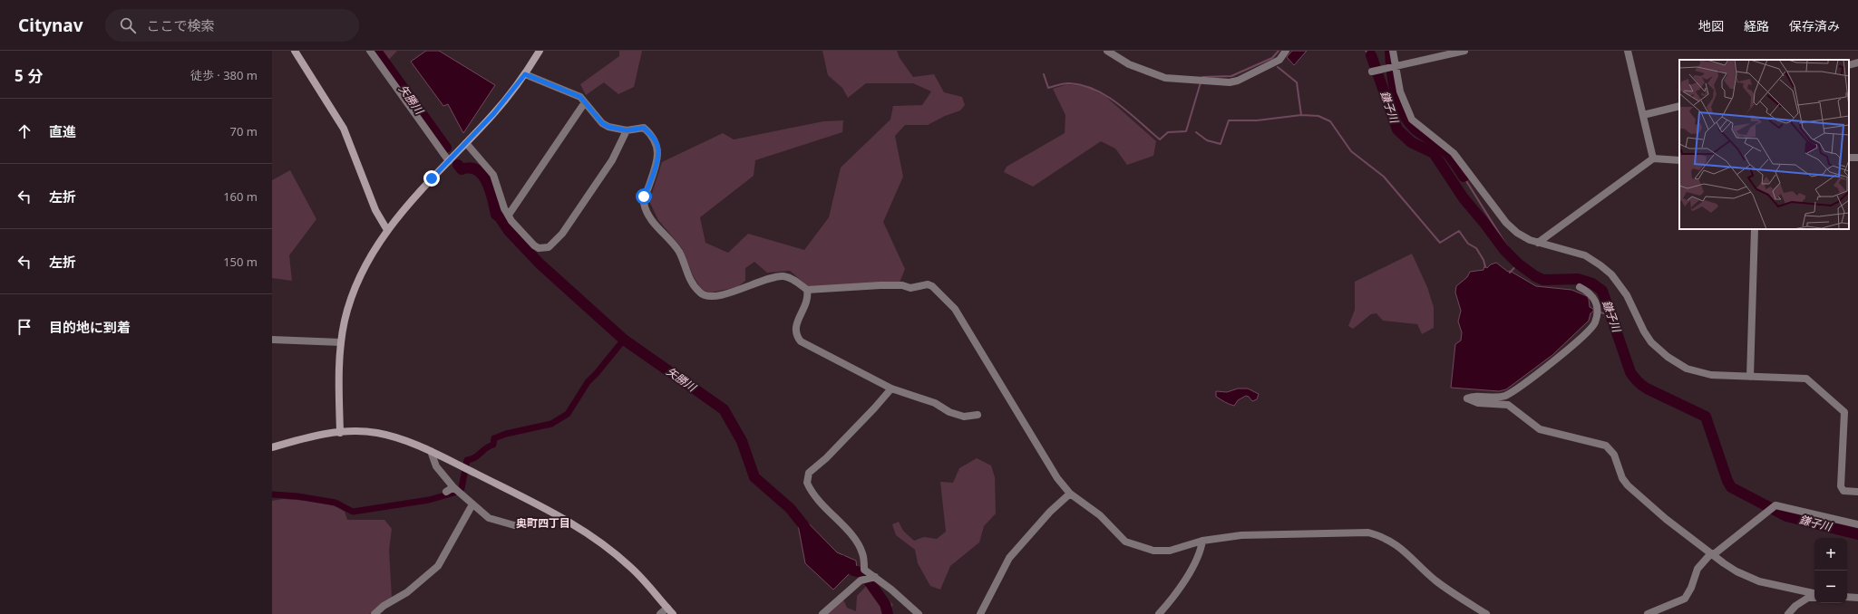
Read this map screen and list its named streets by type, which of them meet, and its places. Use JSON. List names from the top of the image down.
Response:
{
  "districts": ["奥町四丁目"],
  "water": ["矢勝川", "鎌子川"],
  "page": {
    "header": "Citynav",
    "search": "ここで検索",
    "nav": ["地図", "経路", "保存済み"],
    "heading": ["5 分", "徒歩 · 380 m"],
    "list": [
      ["直進", "70 m"],
      ["左折", "160 m"],
      ["左折", "150 m"],
      "目的地に到着"
    ],
    "map_buttons": ["+", "−"]
  }
}
